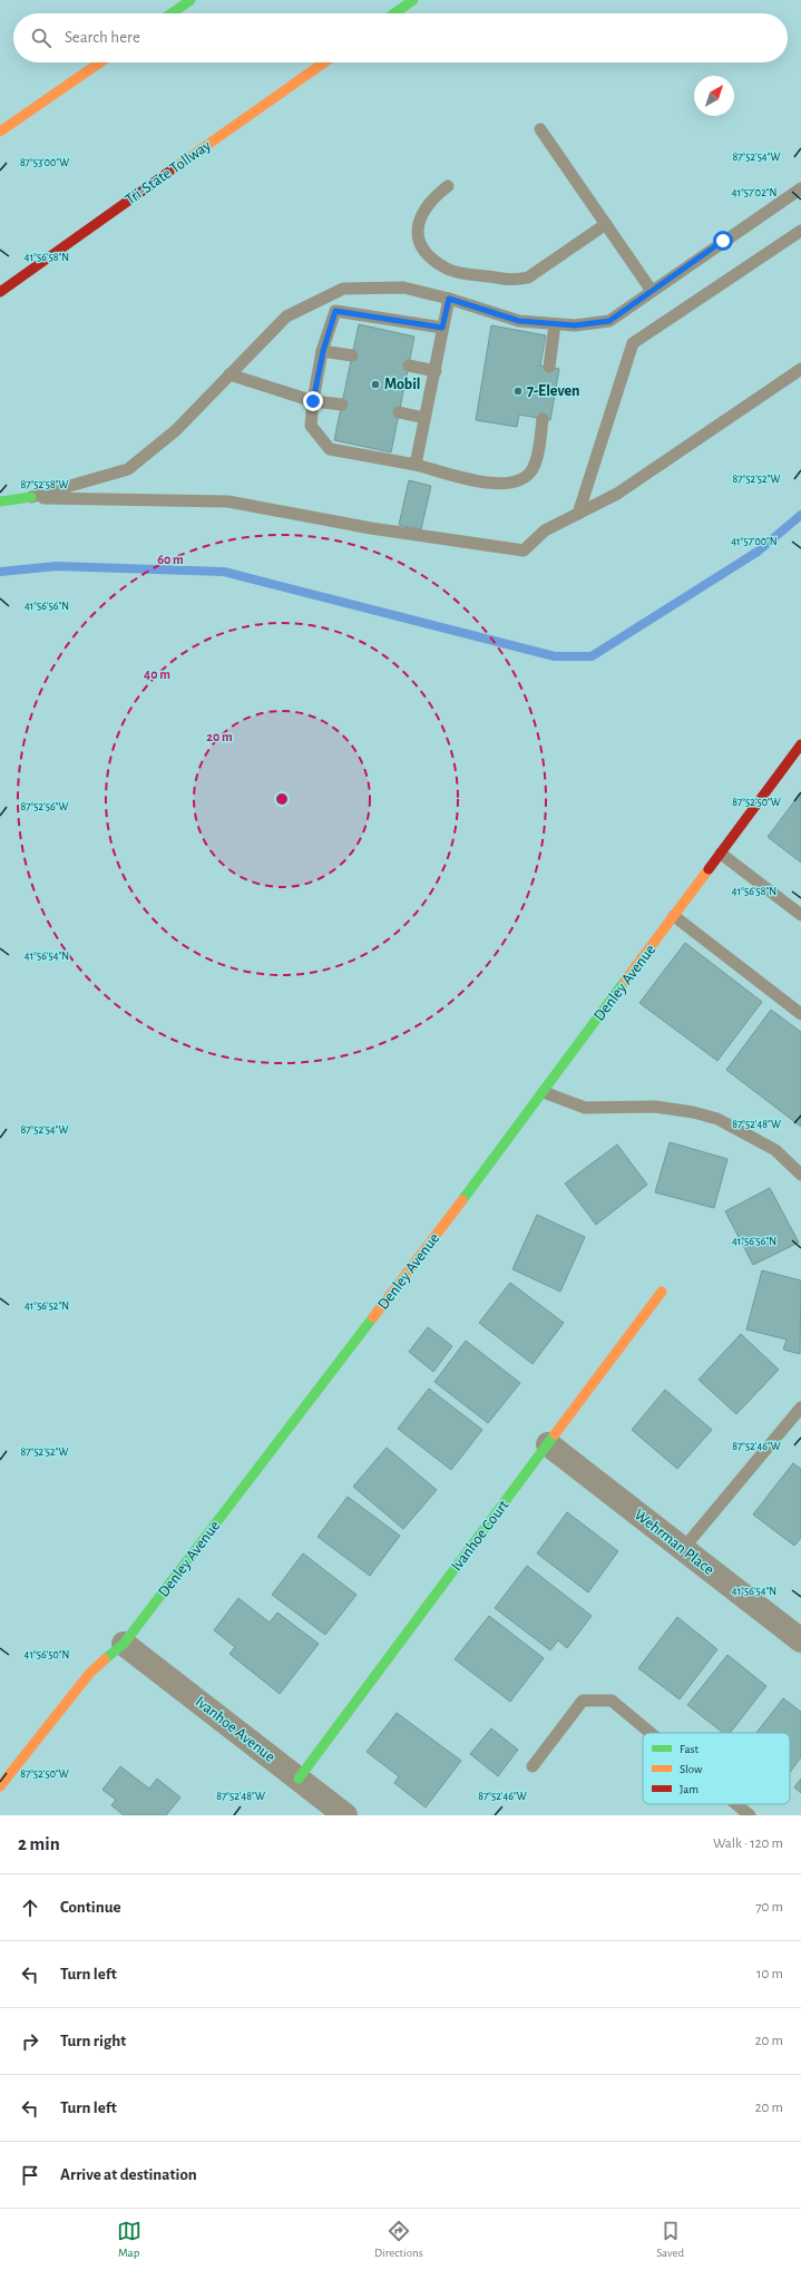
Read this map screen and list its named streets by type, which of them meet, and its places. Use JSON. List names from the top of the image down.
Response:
{
  "streets": {
    "main road": ["Tri-State Tollway", "Denley Avenue", "Ivanhoe Court"],
    "street": ["Wehrman Place", "Ivanhoe Avenue"]
  },
  "crossings": [
    ["Denley Avenue", "Ivanhoe Avenue"],
    ["Ivanhoe Court", "Wehrman Place"],
    ["Ivanhoe Court", "Ivanhoe Avenue"]
  ],
  "places": ["Mobil", "7-Eleven"],
  "legend": ["Fast", "Slow", "Jam"],
  "north": "top right",
  "page": {
    "search": "Search here",
    "heading": ["2 min", "Walk · 120 m"],
    "list": [
      ["Continue", "70 m"],
      ["Turn left", "10 m"],
      ["Turn right", "20 m"],
      ["Turn left", "20 m"],
      "Arrive at destination"
    ],
    "nav": ["Map", "Directions", "Saved"]
  },
  "coordinates": [
    "87°52'54\"W",
    "87°53'00\"W",
    "41°57'02\"N",
    "41°56'58\"N",
    "87°52'52\"W",
    "87°52'58\"W",
    "41°57'00\"N",
    "41°56'56\"N",
    "87°52'50\"W",
    "87°52'56\"W",
    "41°56'54\"N",
    "87°52'48\"W",
    "41°56'52\"N",
    "87°52'46\"W",
    "41°56'50\"N"
  ],
  "rings": ["60 m", "40 m", "20 m"]
}
